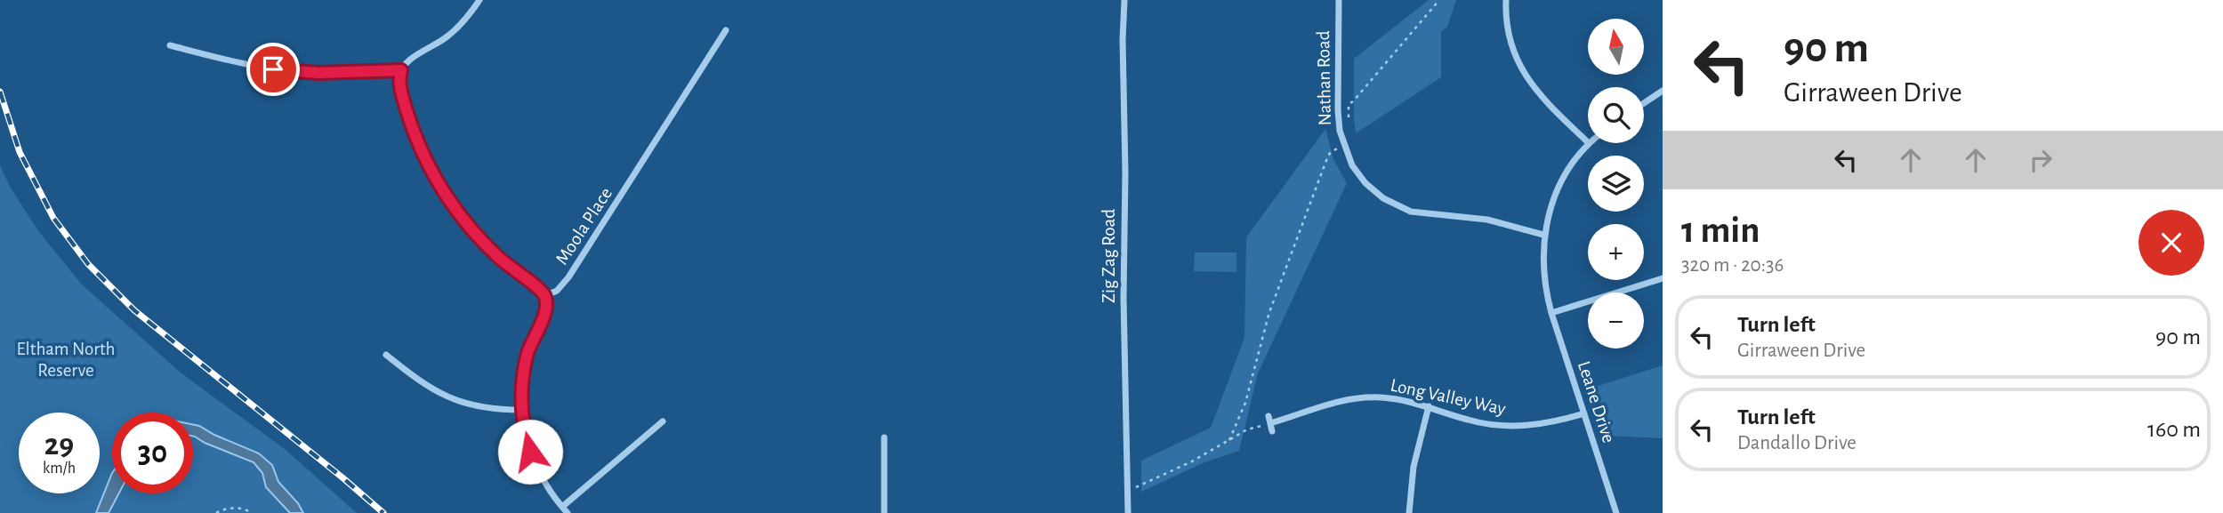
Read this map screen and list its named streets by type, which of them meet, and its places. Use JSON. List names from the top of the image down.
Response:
{
  "streets": {
    "street": [
      "Nathan Road",
      "Moola Place",
      "Zig Zag Road",
      "Long Valley Way",
      "Leane Drive"
    ]
  },
  "crossings": [
    ["Nathan Road", "Leane Drive"],
    ["Long Valley Way", "Leane Drive"]
  ],
  "parks": ["Eltham North Reserve"],
  "north": "top",
  "page": {
    "turn": ["90 m", "Girraween Drive"],
    "map_buttons": ["+", "−"],
    "heading": ["1 min", "320 m · 20:36"],
    "list": [
      {
        "name": "Turn left",
        "note": "Girraween Drive",
        "value": "90 m"
      },
      {
        "name": "Turn left",
        "note": "Dandallo Drive",
        "value": "160 m"
      }
    ],
    "speed": "29 km/h",
    "limit": "30"
  }
}
